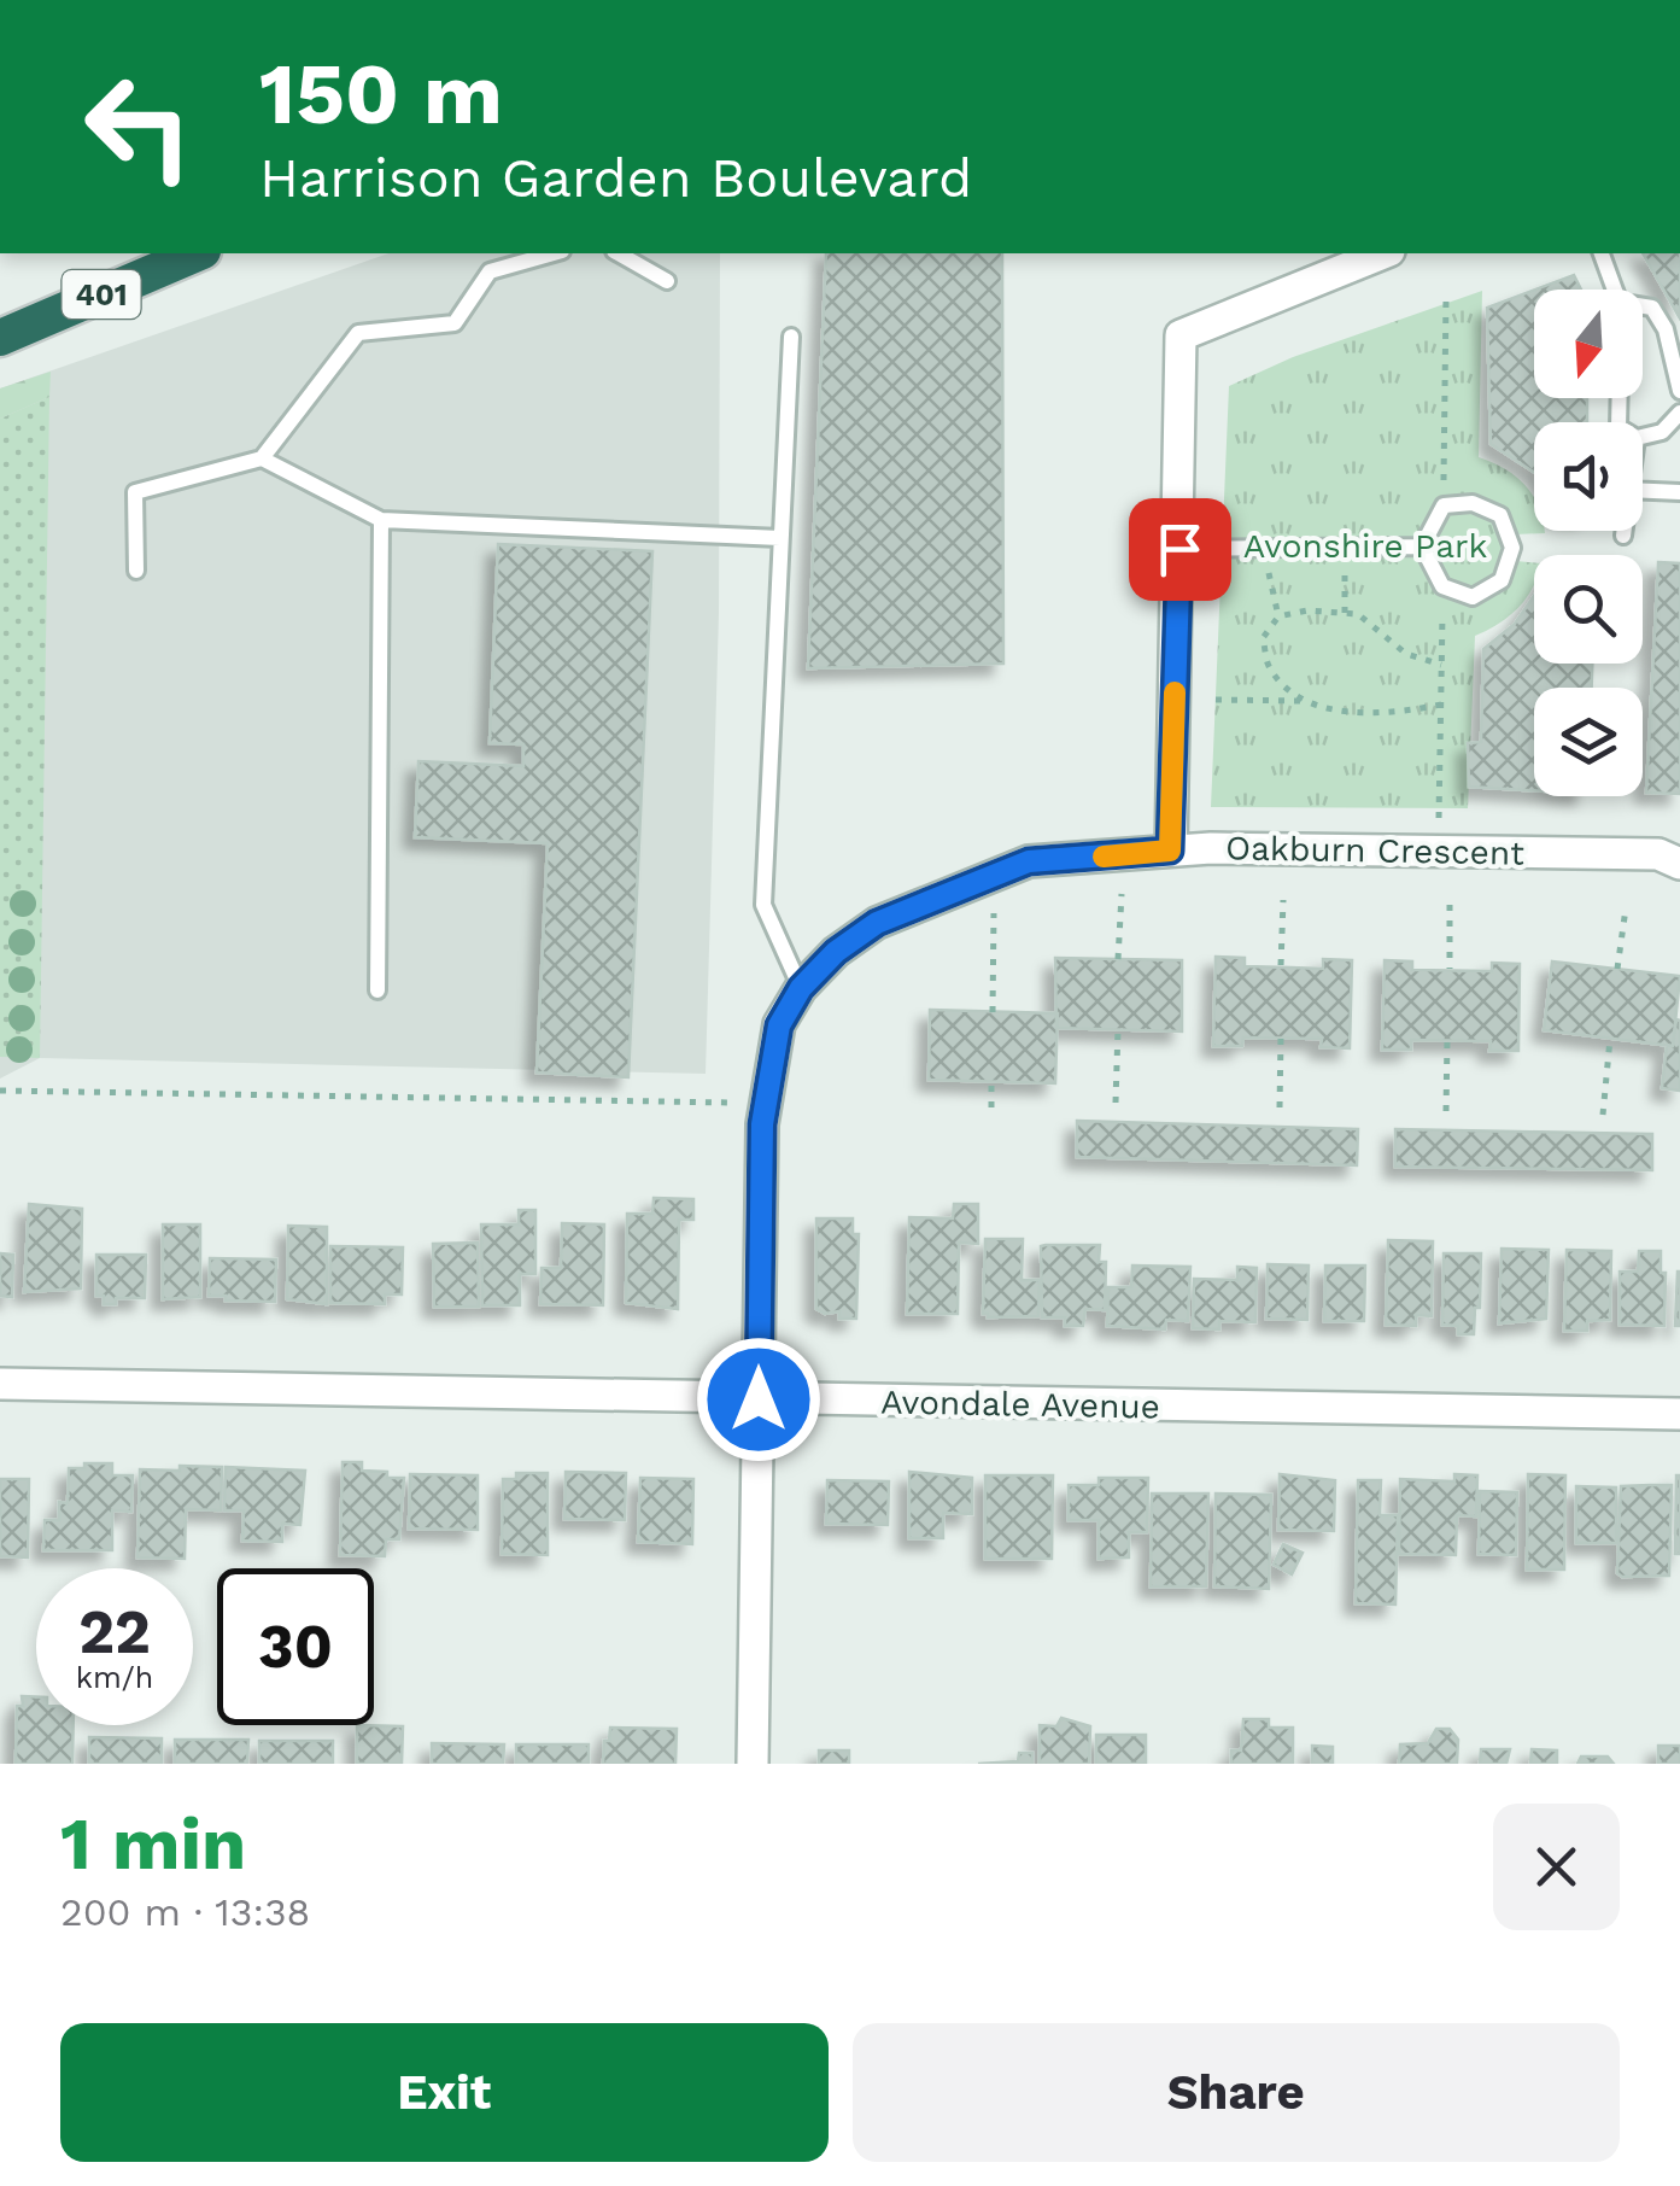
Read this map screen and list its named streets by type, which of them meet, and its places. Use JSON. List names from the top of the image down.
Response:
{
  "streets": {
    "highway": ["401"],
    "street": ["Oakburn Crescent", "Avondale Avenue"]
  },
  "crossings": [
    ["Oakburn Crescent", "Avondale Avenue"]
  ],
  "parks": ["Avonshire Park"],
  "north": "bottom",
  "page": {
    "turn": ["150 m", "Harrison Garden Boulevard"],
    "speed": "22 km/h",
    "limit": "30",
    "heading": ["1 min", "200 m · 13:38"],
    "buttons": ["Exit", "Share"]
  }
}
